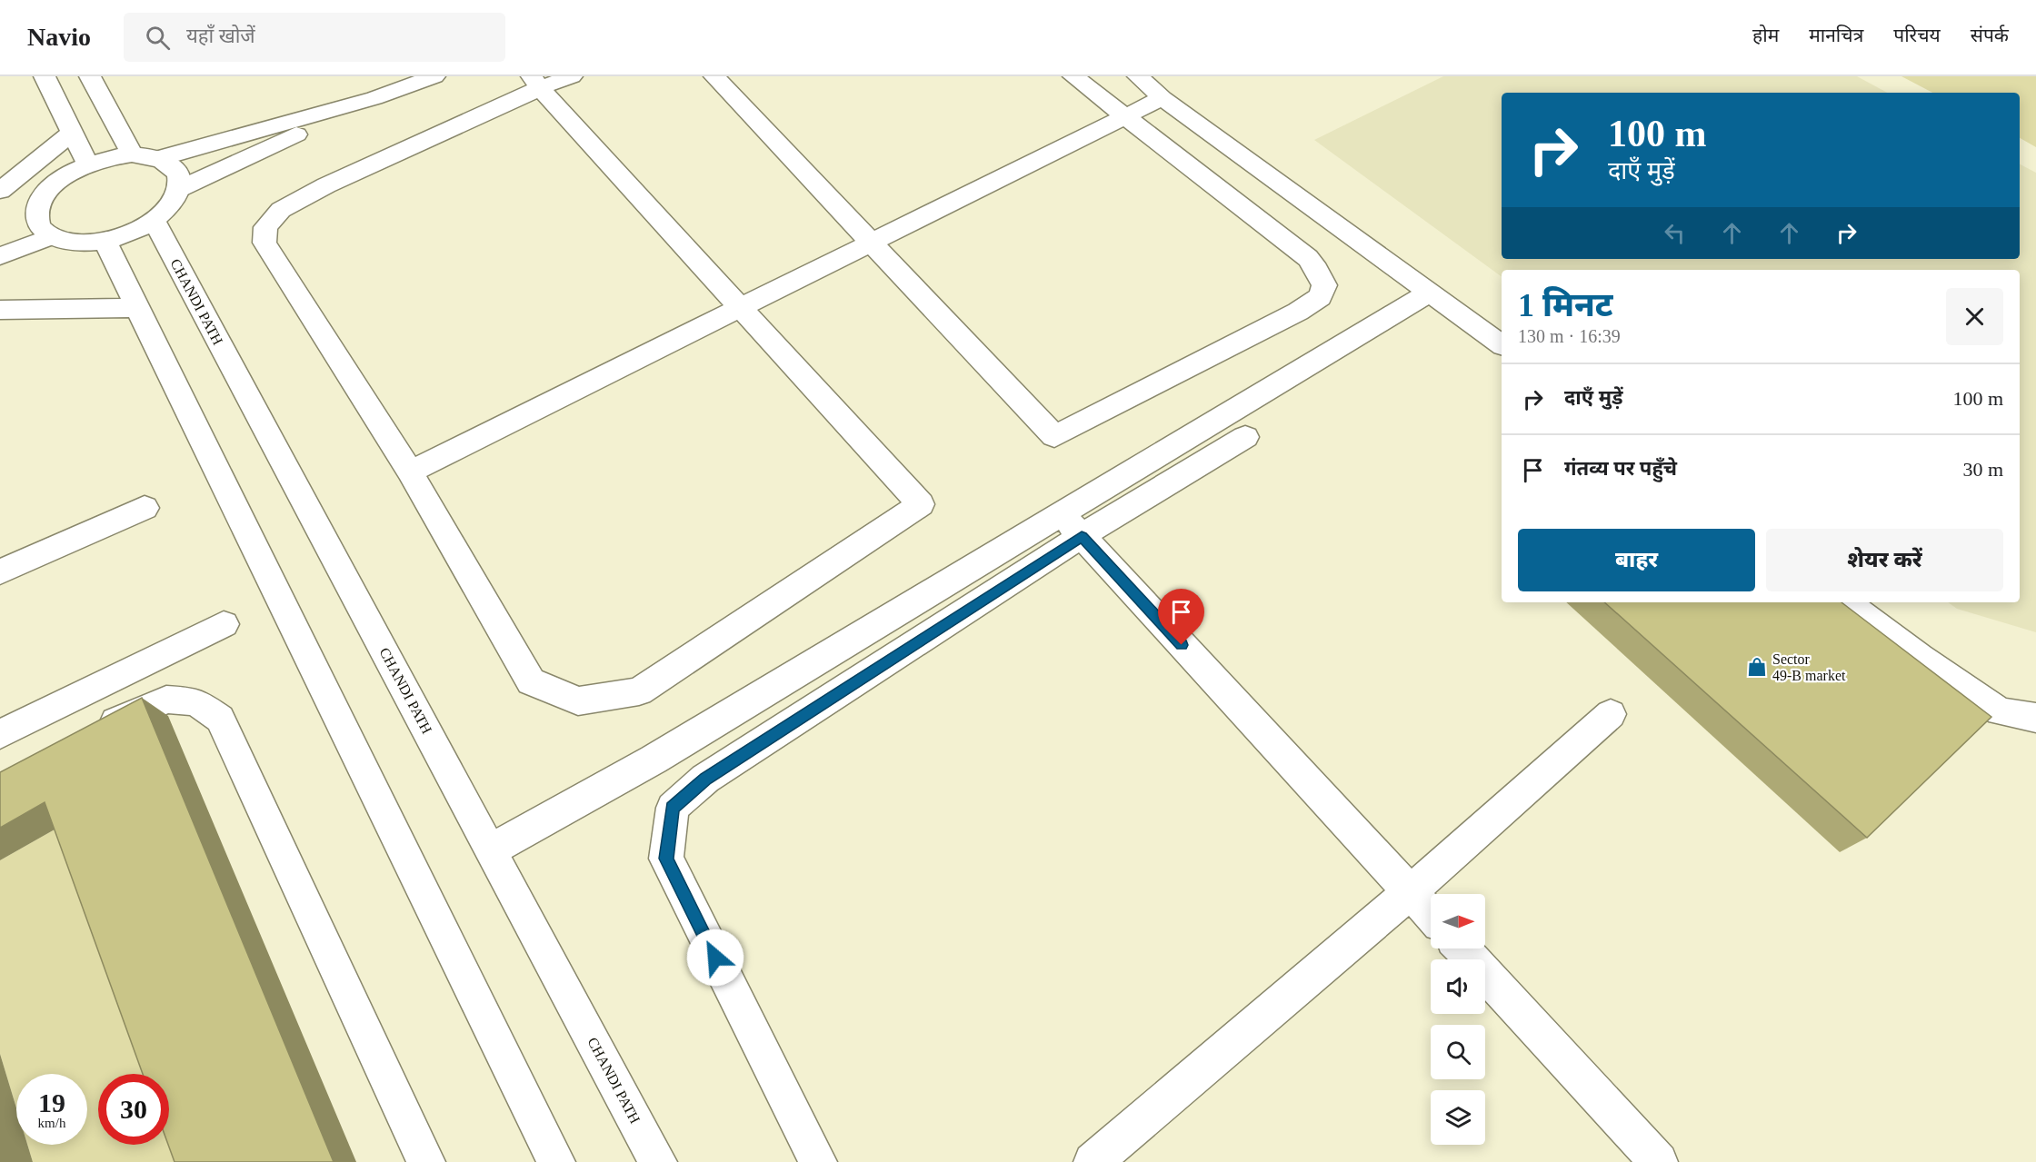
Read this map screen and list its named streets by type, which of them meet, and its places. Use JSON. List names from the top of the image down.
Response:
{
  "streets": {
    "street": ["CHANDI PATH"]
  },
  "places": {
    "shop": ["Sector 49-B market"]
  },
  "north": "right",
  "page": {
    "header": "Navio",
    "search": "यहाँ खोजें",
    "nav": [
      "होम",
      "मानचित्र",
      "परिचय",
      "संपर्क"
    ],
    "turn": ["100 m", "दाएँ मुड़ें"],
    "heading": ["1 मिनट", "130 m · 16:39"],
    "list": [
      {
        "name": "दाएँ मुड़ें",
        "value": "100 m"
      },
      {
        "name": "गंतव्य पर पहुँचे",
        "value": "30 m"
      }
    ],
    "buttons": ["बाहर", "शेयर करें"],
    "speed": "19 km/h",
    "limit": "30"
  }
}
